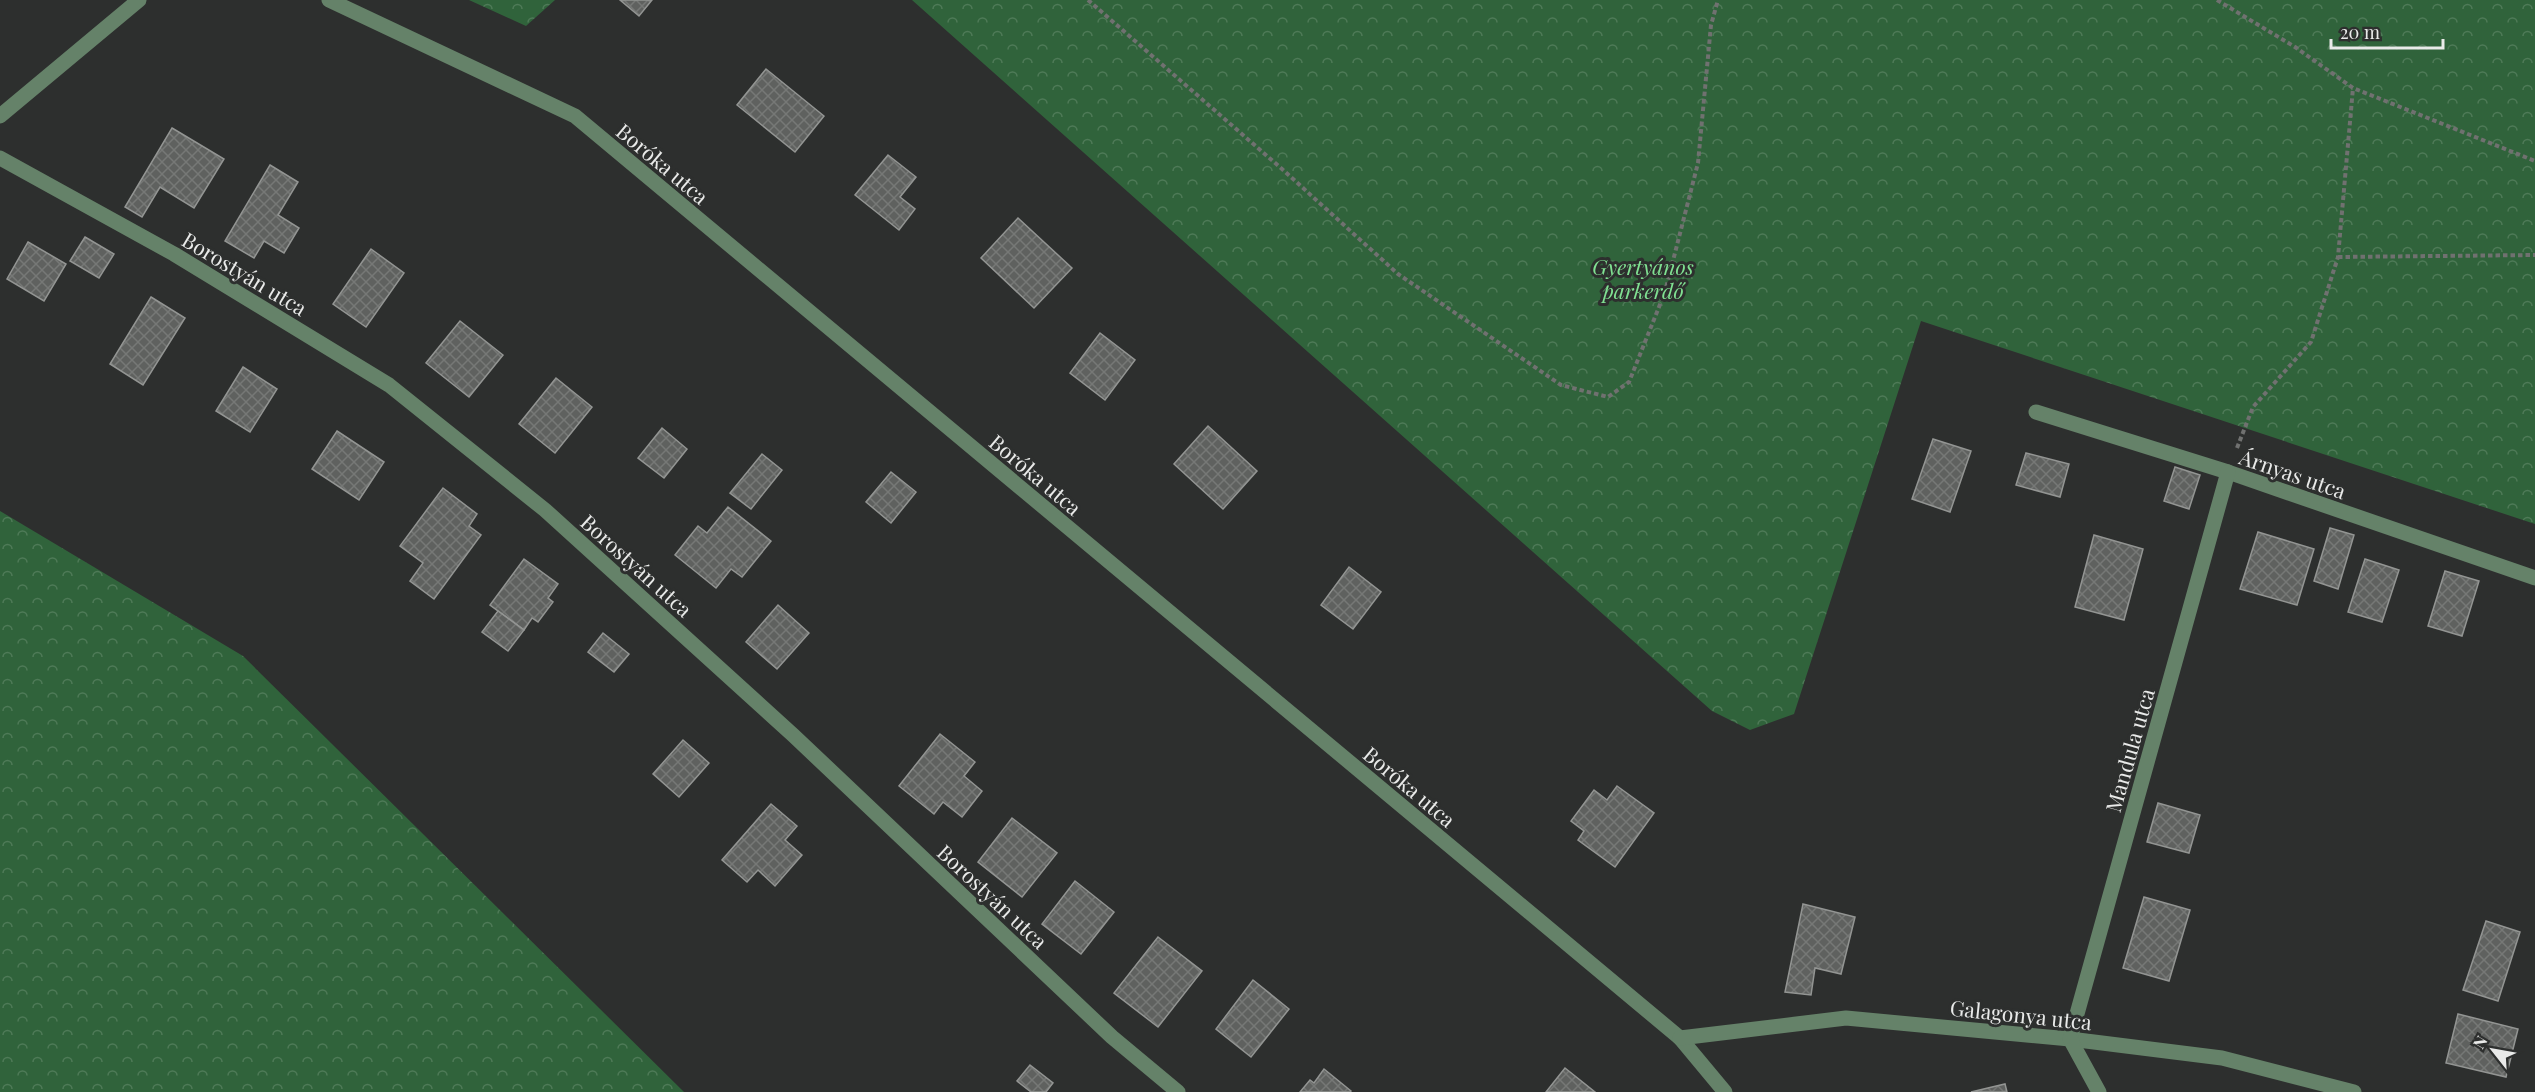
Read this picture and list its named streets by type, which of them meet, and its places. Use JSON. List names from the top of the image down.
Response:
{
  "streets": {
    "street": [
      "Boróka utca",
      "Borostyán utca",
      "Árnyas utca",
      "Mandula utca",
      "Galagonya utca"
    ]
  },
  "crossings": [
    ["Boróka utca", "Galagonya utca"],
    ["Árnyas utca", "Mandula utca"],
    ["Mandula utca", "Galagonya utca"]
  ],
  "parks": ["Gyertyános parkerdő"],
  "scale_bar": "20 m",
  "north": "top left"
}
